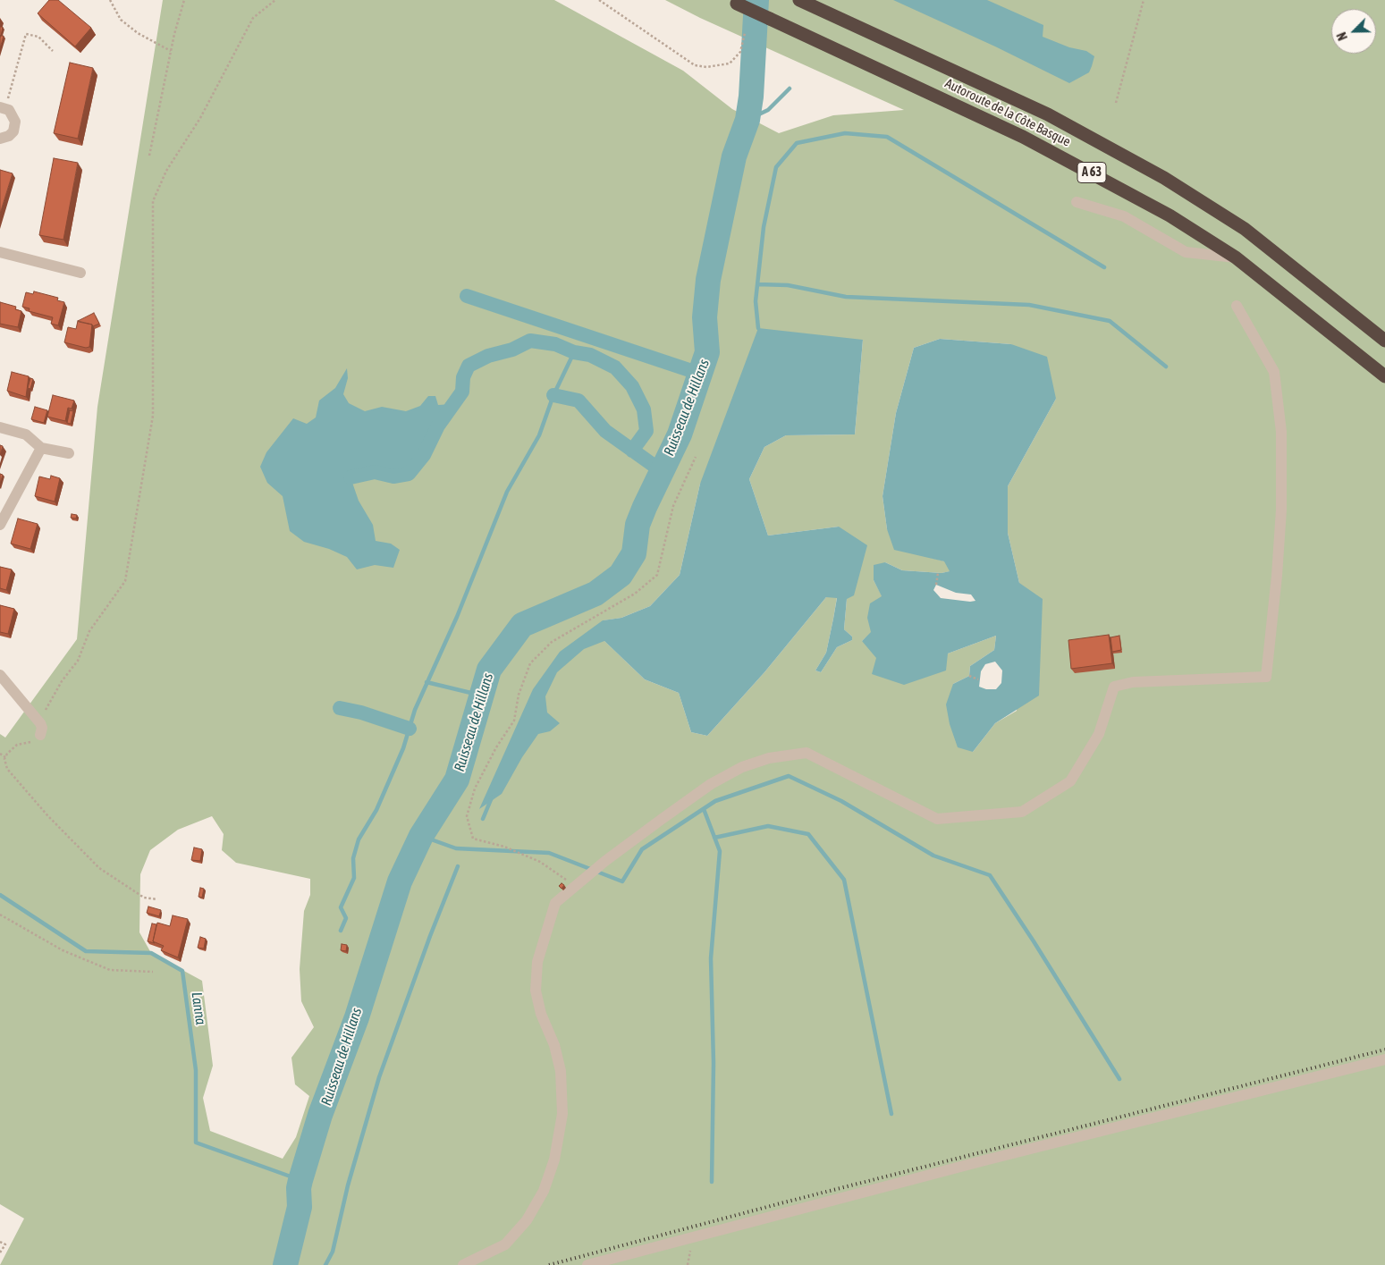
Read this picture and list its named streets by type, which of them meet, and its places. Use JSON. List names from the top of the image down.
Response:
{
  "streets": {
    "highway": ["Autoroute de la Côte Basque", "A 63"]
  },
  "water": ["Ruisseau de Hillans", "Lanna"],
  "north": "bottom left"
}
